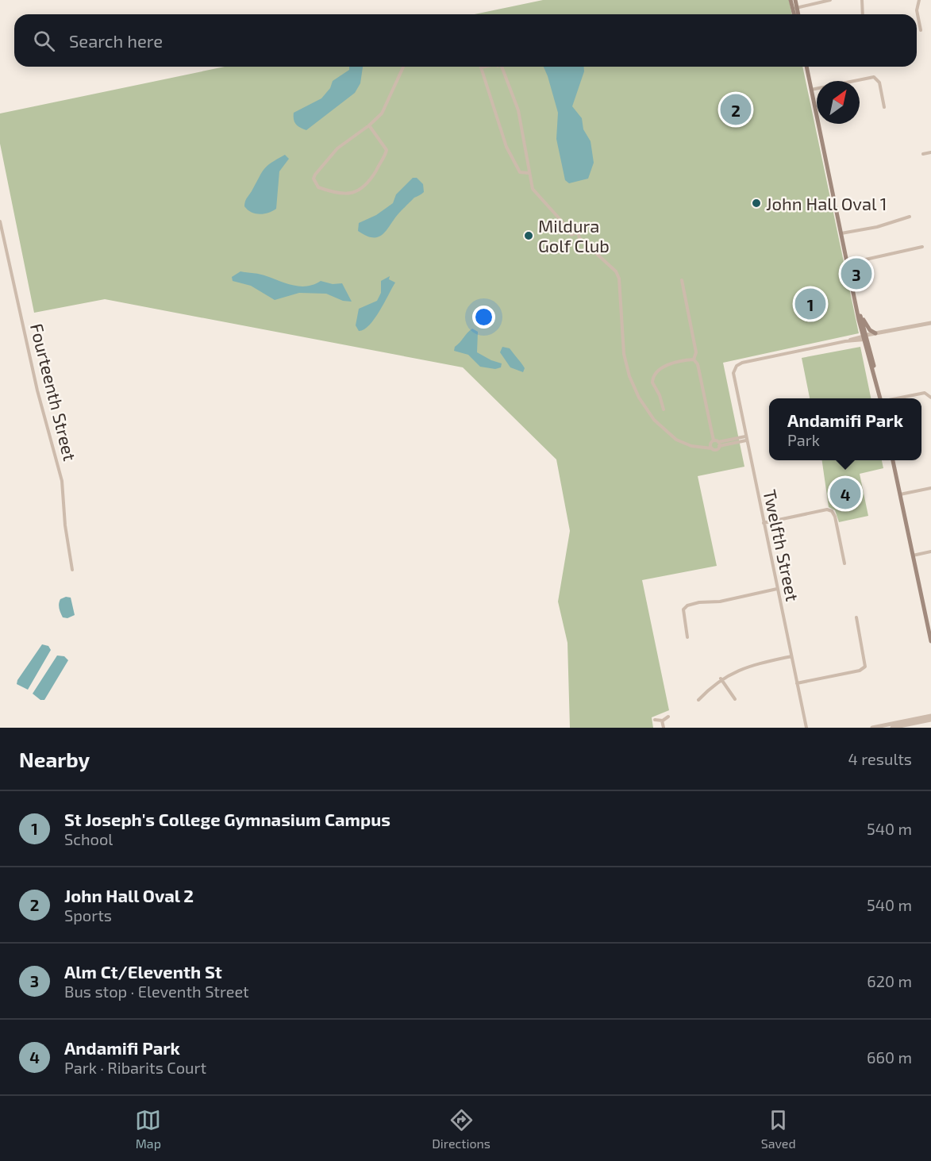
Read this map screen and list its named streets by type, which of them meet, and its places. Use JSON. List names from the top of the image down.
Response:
{
  "streets": {
    "street": ["Fourteenth Street", "Twelfth Street"]
  },
  "places": ["John Hall Oval 1", "Mildura Golf Club"],
  "north": "top right",
  "page": {
    "search": "Search here",
    "pins": [
      "2",
      "3",
      "1",
      "4"
    ],
    "popup": ["Andamifi Park", "Park"],
    "heading": ["Nearby", "4 results"],
    "list": [
      {
        "mark": "1",
        "name": "St Joseph's College Gymnasium Campus",
        "note": "School",
        "value": "540 m"
      },
      {
        "mark": "2",
        "name": "John Hall Oval 2",
        "note": "Sports",
        "value": "540 m"
      },
      {
        "mark": "3",
        "name": "Alm Ct/Eleventh St",
        "note": "Bus stop · Eleventh Street",
        "value": "620 m"
      },
      {
        "mark": "4",
        "name": "Andamifi Park",
        "note": "Park · Ribarits Court",
        "value": "660 m"
      }
    ],
    "nav": ["Map", "Directions", "Saved"]
  }
}
